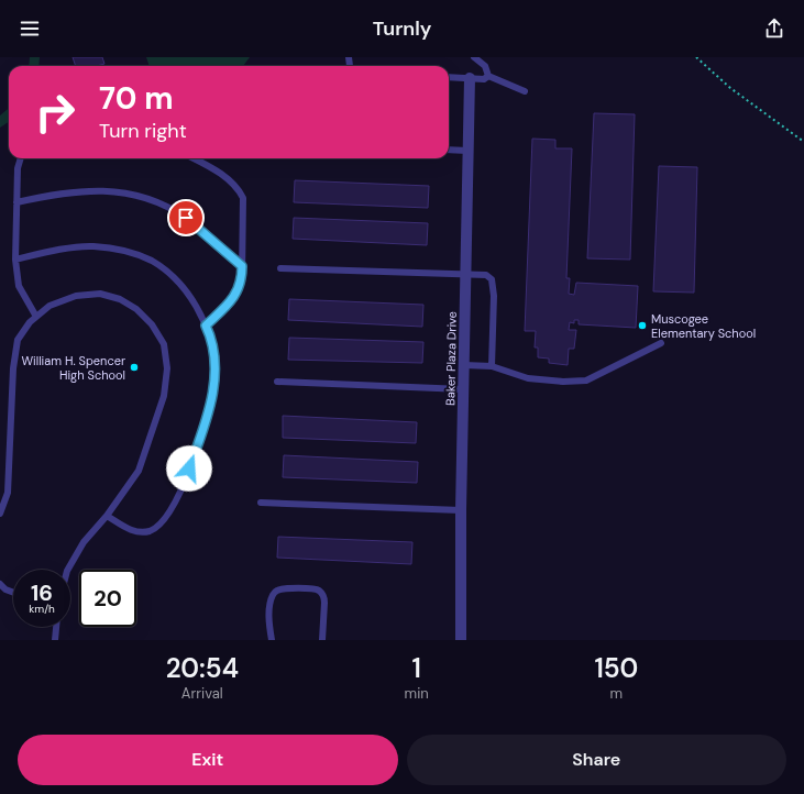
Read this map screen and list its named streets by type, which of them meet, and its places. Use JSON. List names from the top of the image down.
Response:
{
  "streets": {
    "street": ["Baker Plaza Drive"]
  },
  "places": ["Muscogee Elementary School", "William H. Spencer High School"],
  "page": {
    "header": "Turnly",
    "turn": ["70 m", "Turn right"],
    "speed": "16 km/h",
    "limit": "20",
    "eta": [
      "20:54",
      "Arrival",
      "1",
      "min",
      "150",
      "m"
    ],
    "buttons": ["Exit", "Share"]
  }
}
